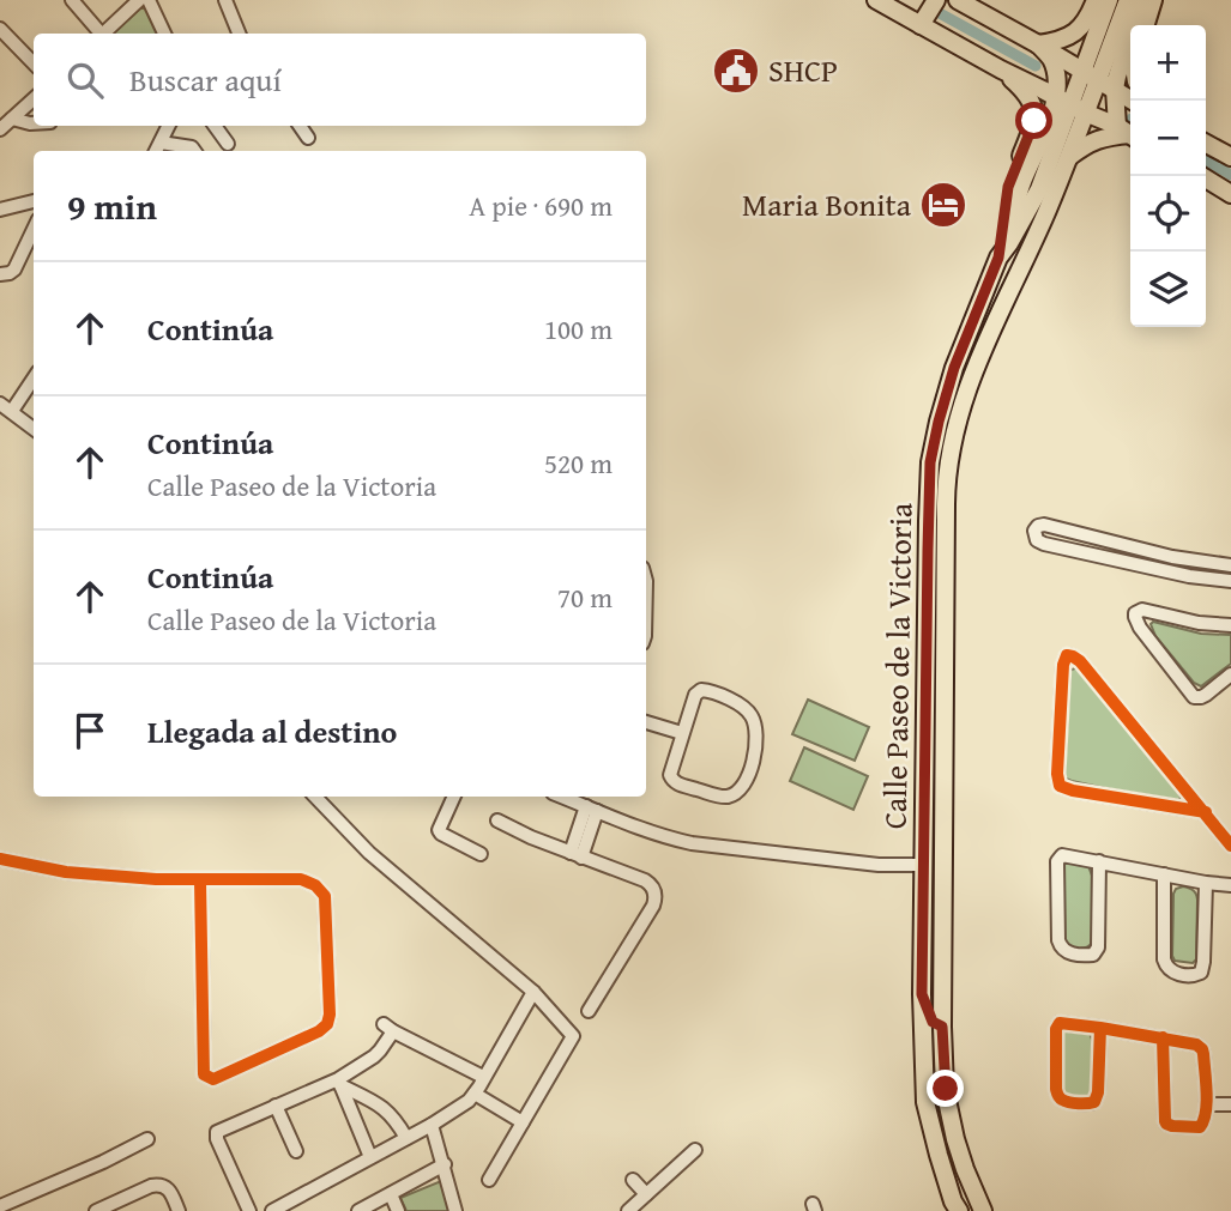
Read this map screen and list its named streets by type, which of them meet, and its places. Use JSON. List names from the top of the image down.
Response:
{
  "streets": {
    "main road": ["Calle Paseo de la Victoria"]
  },
  "places": {
    "public building": ["SHCP"],
    "hotel": ["Maria Bonita"]
  },
  "page": {
    "map_buttons": ["+", "−"],
    "search": "Buscar aquí",
    "heading": ["9 min", "A pie · 690 m"],
    "list": [
      ["Continúa", "100 m"],
      ["Continúa", "Calle Paseo de la Victoria", "520 m"],
      ["Continúa", "Calle Paseo de la Victoria", "70 m"],
      "Llegada al destino"
    ]
  }
}
